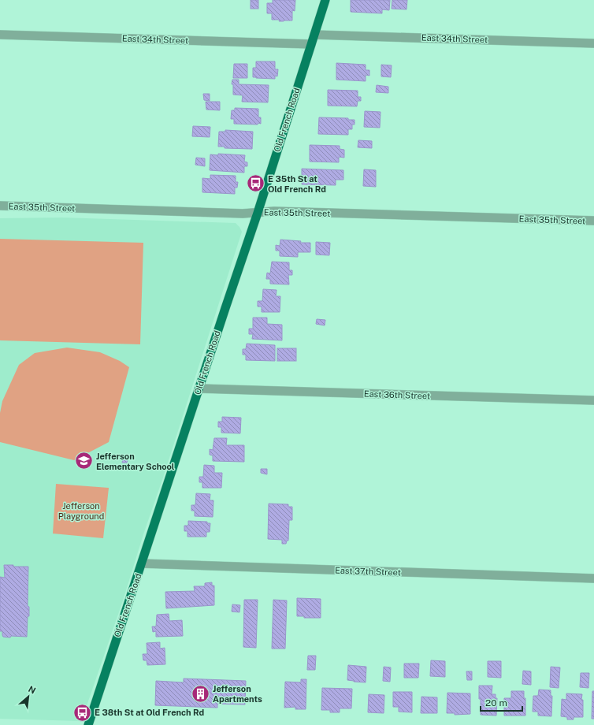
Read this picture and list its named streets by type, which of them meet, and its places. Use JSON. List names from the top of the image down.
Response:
{
  "streets": {
    "main road": ["Old French Road"],
    "street": [
      "East 34th Street",
      "East 35th Street",
      "East 36th Street",
      "East 37th Street"
    ]
  },
  "crossings": [
    ["East 34th Street", "Old French Road"],
    ["Old French Road", "East 35th Street"],
    ["Old French Road", "East 36th Street"],
    ["Old French Road", "East 37th Street"]
  ],
  "parks": ["Jefferson Playground"],
  "places": {
    "bus stop": ["E 35th St at Old French Rd", "E 38th St at Old French Rd"],
    "school or university": ["Jefferson Elementary School"],
    "building": ["Jefferson Apartments"]
  },
  "scale_bar": "20 m",
  "north": "top right"
}
